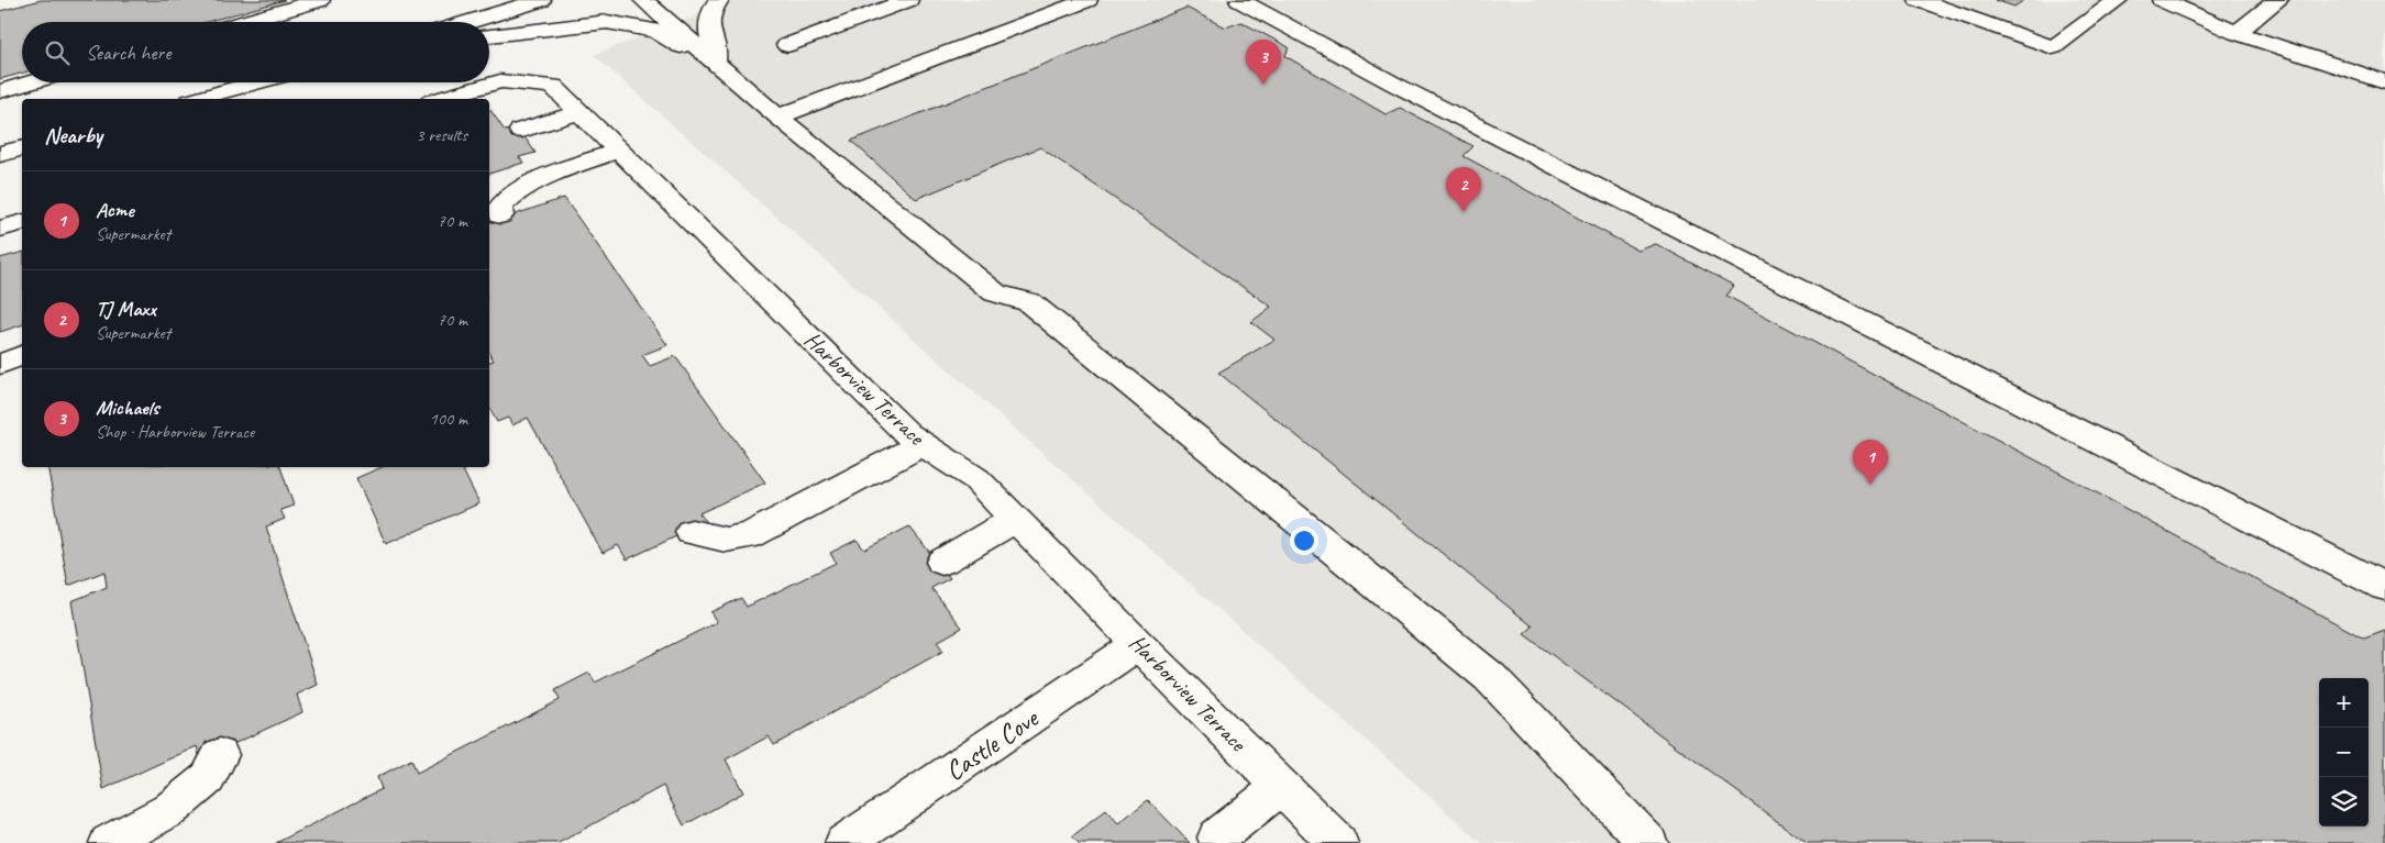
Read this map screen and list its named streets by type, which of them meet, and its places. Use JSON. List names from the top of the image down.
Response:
{
  "streets": {
    "street": ["Harborview Terrace", "Castle Cove"]
  },
  "crossings": [
    ["Harborview Terrace", "Castle Cove"]
  ],
  "page": {
    "search": "Search here",
    "pins": ["3", "2", "1"],
    "heading": ["Nearby", "3 results"],
    "list": [
      {
        "mark": "1",
        "name": "Acme",
        "note": "Supermarket",
        "value": "70 m"
      },
      {
        "mark": "2",
        "name": "TJ Maxx",
        "note": "Supermarket",
        "value": "70 m"
      },
      {
        "mark": "3",
        "name": "Michaels",
        "note": "Shop · Harborview Terrace",
        "value": "100 m"
      }
    ],
    "map_buttons": ["+", "−"]
  }
}
